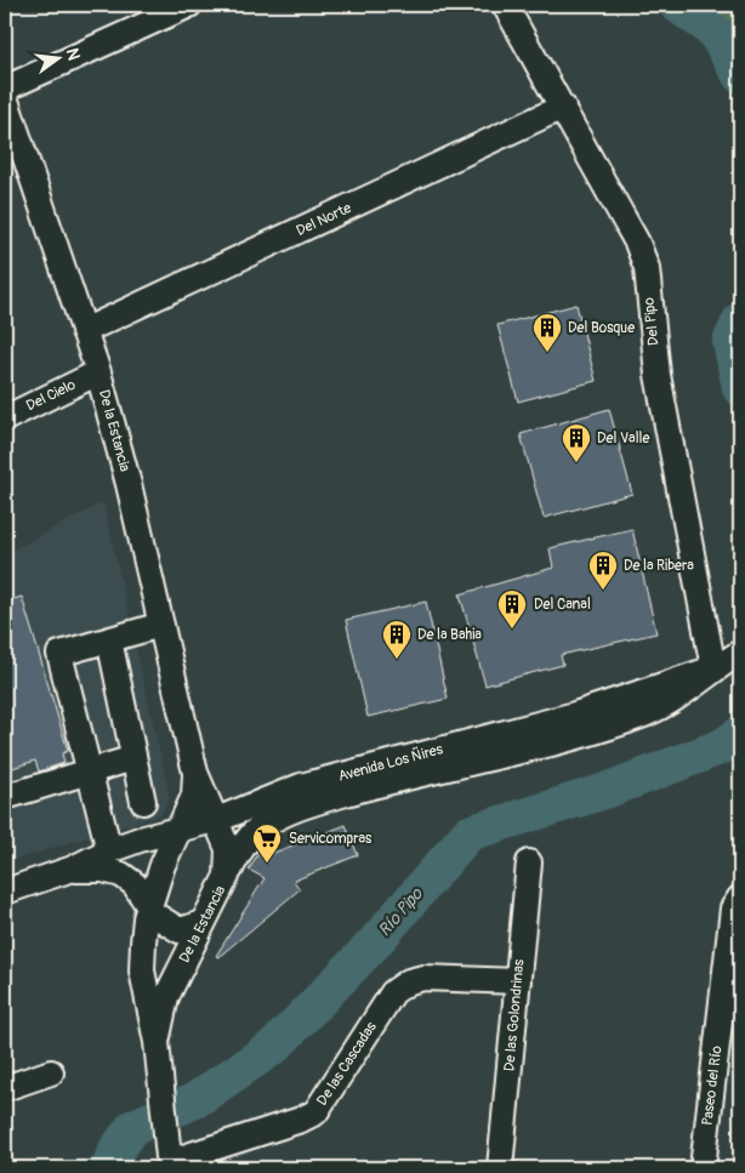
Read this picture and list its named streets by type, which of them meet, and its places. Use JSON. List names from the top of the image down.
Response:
{
  "streets": {
    "street": [
      "Del Norte",
      "Del Pipo",
      "Del Cielo",
      "De la Estancia",
      "Avenida Los Ñires",
      "De las Golondrinas",
      "De las Cascadas",
      "Paseo del Río"
    ]
  },
  "crossings": [
    ["Del Norte", "Del Pipo"],
    ["Del Norte", "De la Estancia"],
    ["Del Pipo", "Avenida Los Ñires"],
    ["Del Cielo", "De la Estancia"],
    ["De la Estancia", "Avenida Los Ñires"],
    ["De la Estancia", "De las Cascadas"],
    ["De las Golondrinas", "De las Cascadas"]
  ],
  "water": ["Río Pipo"],
  "places": {
    "building": [
      "Del Bosque",
      "Del Valle",
      "De la Ribera",
      "Del Canal",
      "De la Bahia"
    ],
    "supermarket": ["Servicompras"]
  },
  "north": "right"
}
